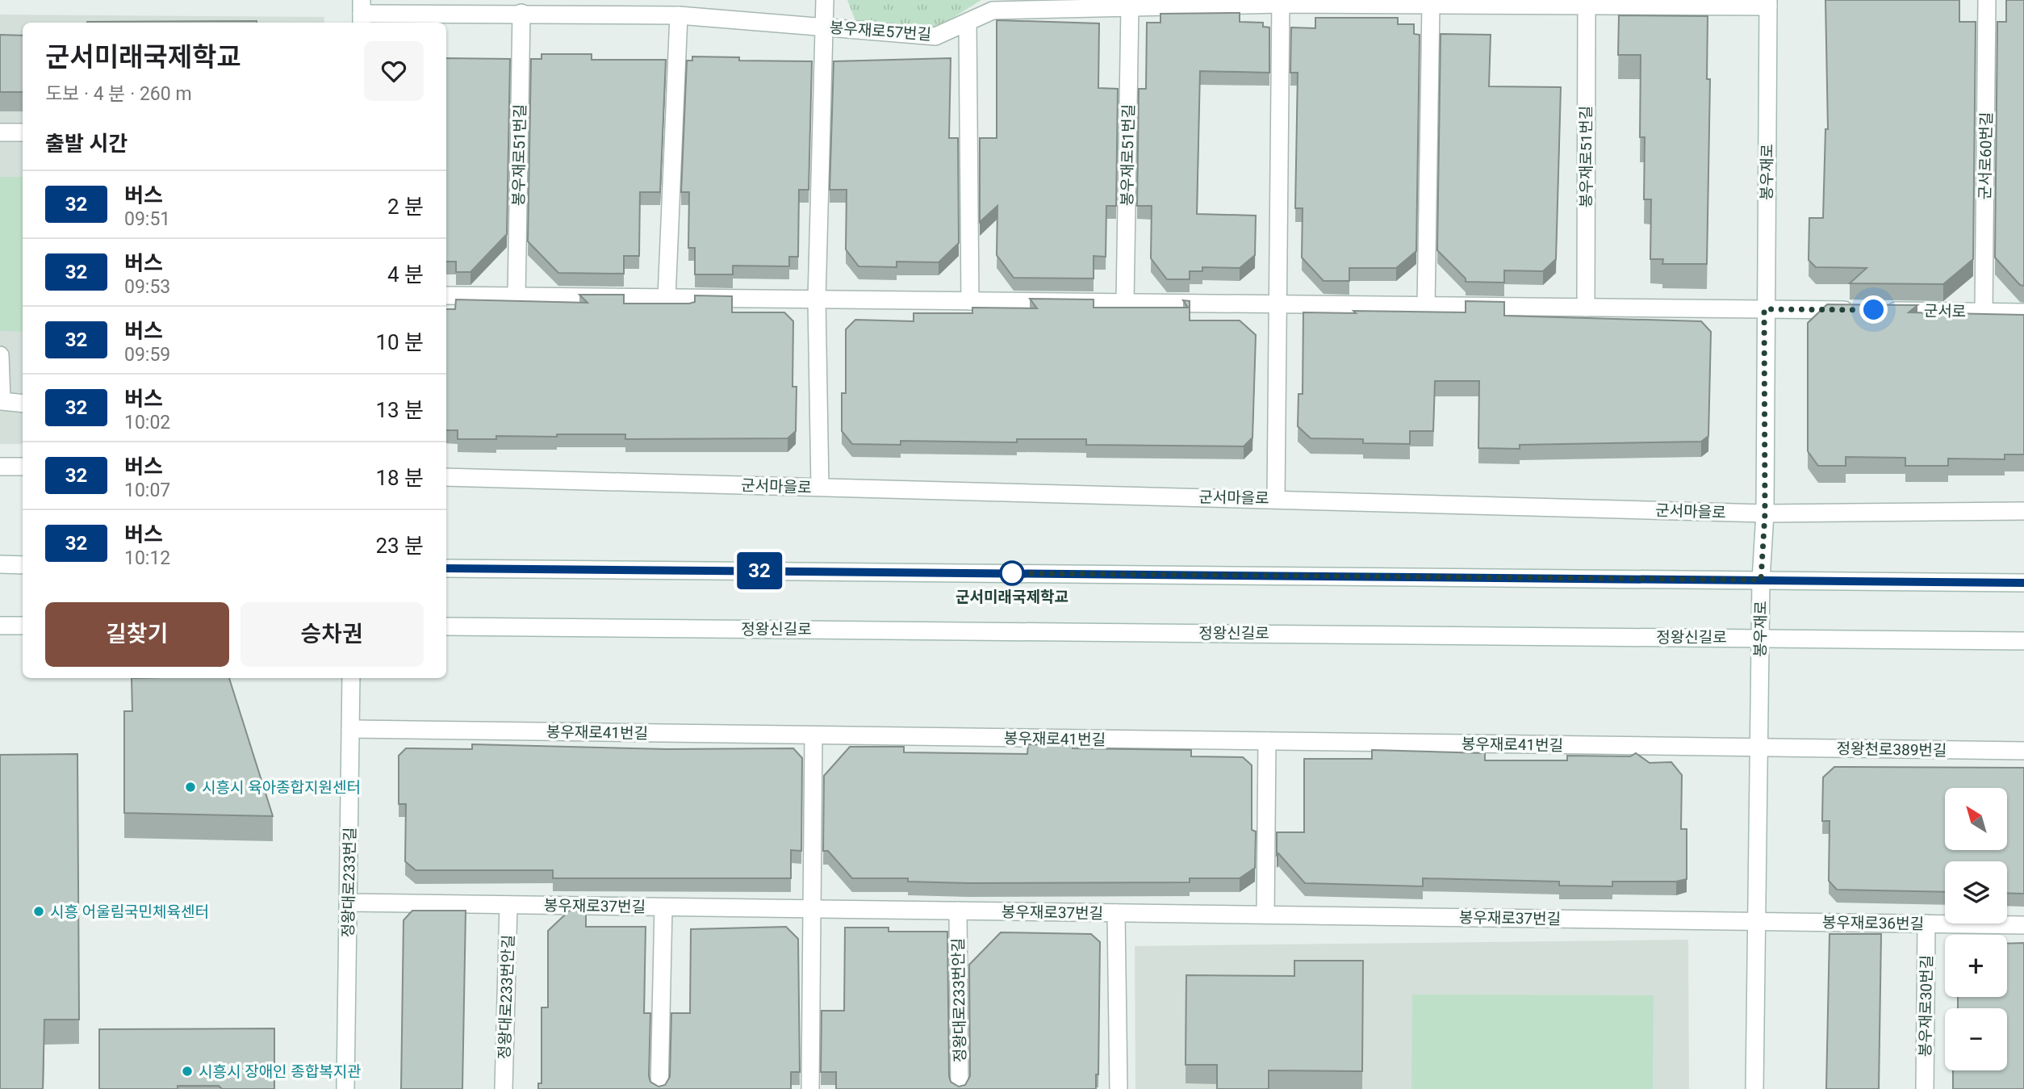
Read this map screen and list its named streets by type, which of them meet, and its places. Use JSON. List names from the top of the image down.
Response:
{
  "streets": {
    "street": [
      "봉우재로57번길",
      "봉우재로51번길",
      "군서로60번길",
      "봉우재로",
      "군서로",
      "군서마을로",
      "정왕신길로",
      "봉우재로41번길",
      "정왕천로389번길",
      "정왕대로233번길",
      "봉우재로37번길",
      "봉우재로36번길",
      "정왕대로233번안길",
      "봉우재로30번길"
    ]
  },
  "crossings": [
    ["봉우재로57번길", "봉우재로51번길"],
    ["봉우재로57번길", "봉우재로"],
    ["군서로60번길", "군서로"],
    ["봉우재로", "군서로"],
    ["봉우재로", "군서마을로"],
    ["봉우재로", "정왕신길로"],
    ["봉우재로", "봉우재로41번길"],
    ["봉우재로", "정왕천로389번길"],
    ["봉우재로", "봉우재로37번길"],
    ["봉우재로", "봉우재로36번길"],
    ["봉우재로41번길", "정왕천로389번길"],
    ["봉우재로41번길", "정왕대로233번길"],
    ["정왕대로233번길", "봉우재로37번길"],
    ["봉우재로37번길", "봉우재로36번길"],
    ["봉우재로37번길", "정왕대로233번안길"],
    ["봉우재로36번길", "봉우재로30번길"]
  ],
  "places": [
    "군서미래국제학교",
    "시흥시 육아종합지원센터",
    "시흥 어울림국민체육센터",
    "시흥시 장애인 종합복지관"
  ],
  "lines": ["bus line 32"],
  "north": "top left",
  "page": {
    "on_map": "32",
    "heading": [
      ["군서미래국제학교", "도보 · 4 분 · 260 m"],
      "출발 시간"
    ],
    "list": [
      {
        "mark": "32",
        "name": "버스",
        "note": "09:51",
        "value": "2 분"
      },
      {
        "mark": "32",
        "name": "버스",
        "note": "09:53",
        "value": "4 분"
      },
      {
        "mark": "32",
        "name": "버스",
        "note": "09:59",
        "value": "10 분"
      },
      {
        "mark": "32",
        "name": "버스",
        "note": "10:02",
        "value": "13 분"
      },
      {
        "mark": "32",
        "name": "버스",
        "note": "10:07",
        "value": "18 분"
      },
      {
        "mark": "32",
        "name": "버스",
        "note": "10:12",
        "value": "23 분"
      }
    ],
    "buttons": ["길찾기", "승차권"],
    "map_buttons": ["+", "−"]
  }
}
